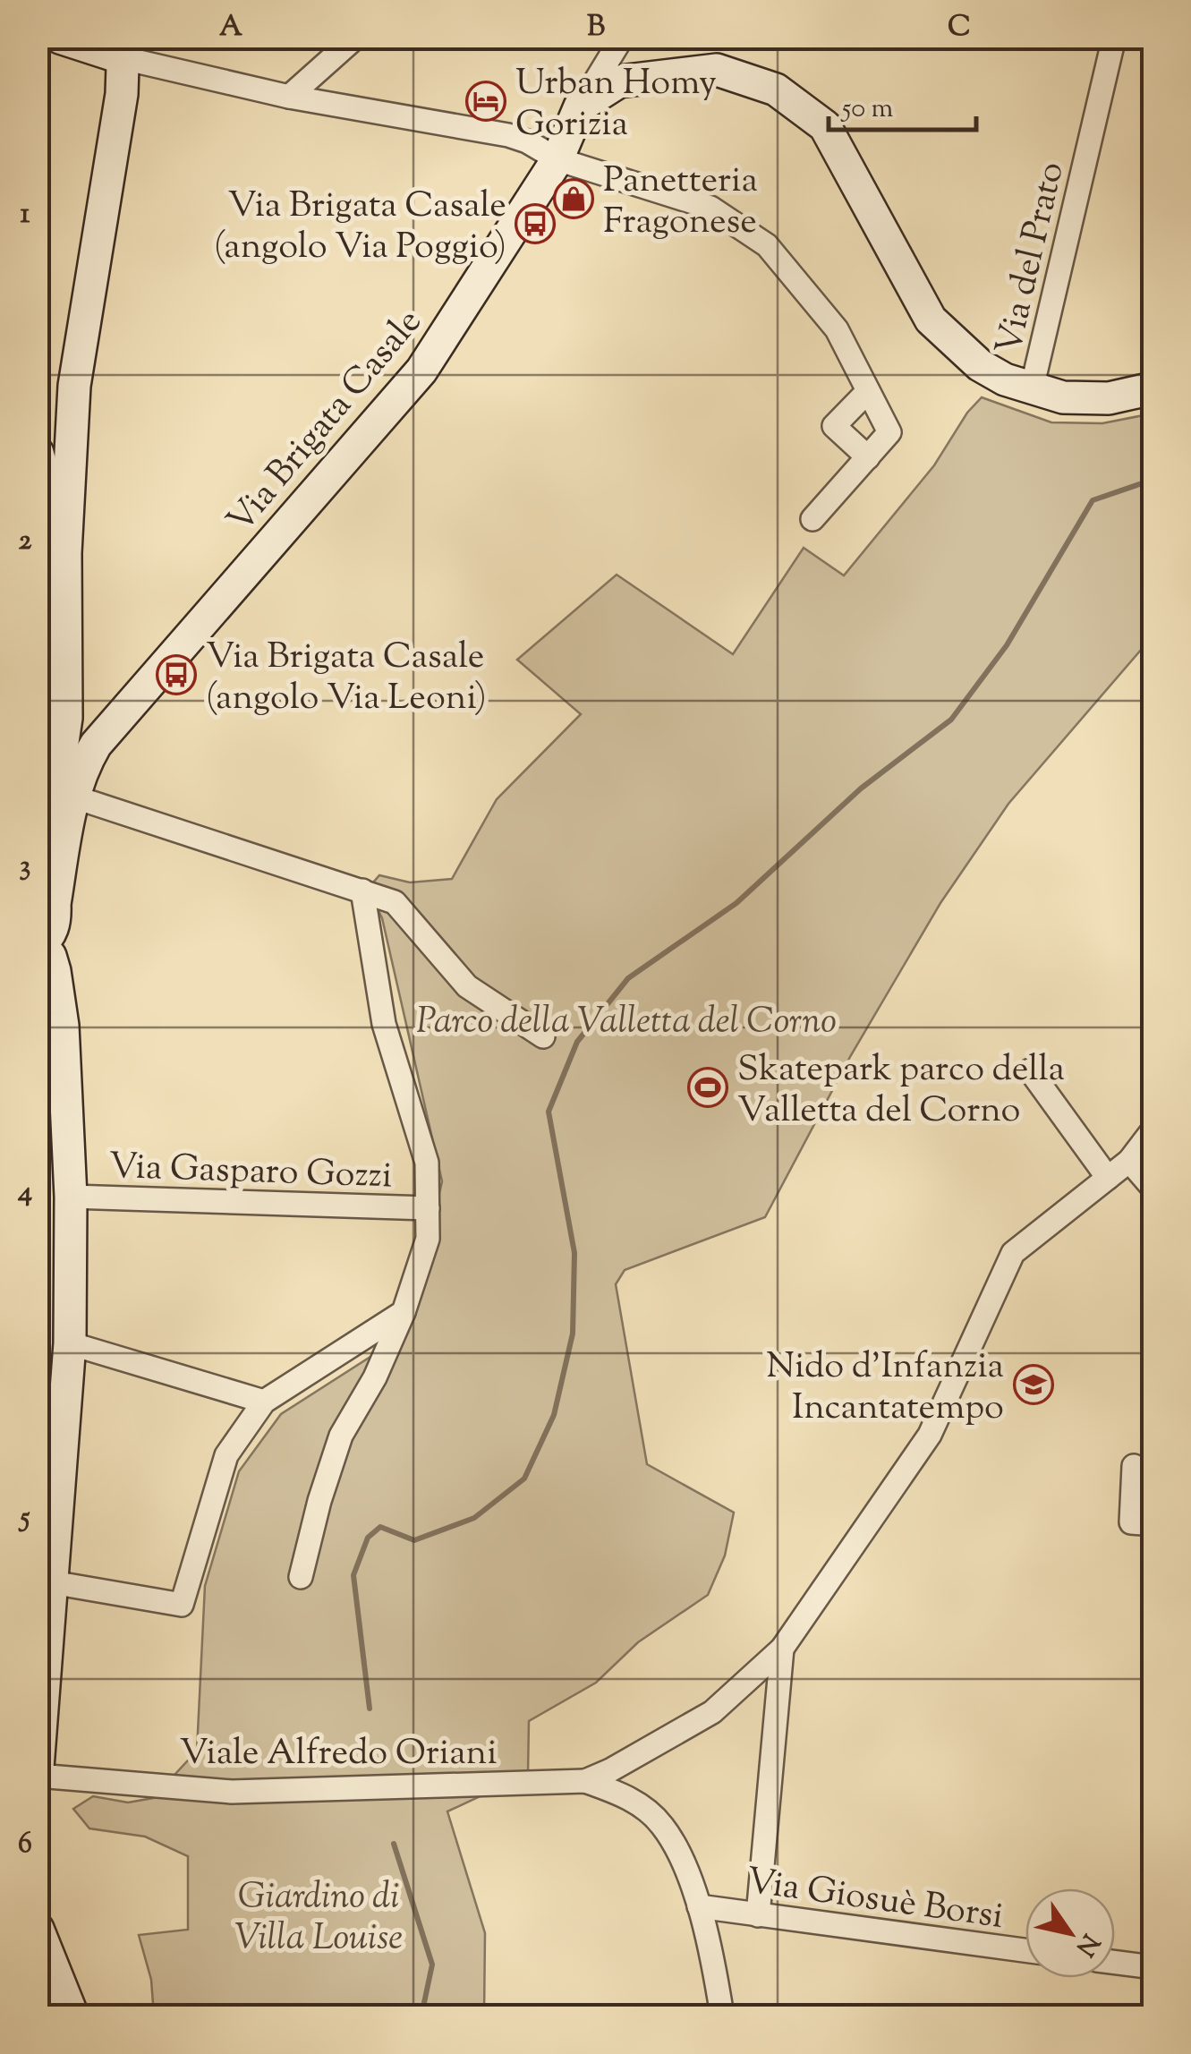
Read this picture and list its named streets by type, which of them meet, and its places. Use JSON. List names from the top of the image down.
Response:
{
  "streets": {
    "street": [
      "Via del Prato",
      "Via Brigata Casale",
      "Via Gasparo Gozzi",
      "Viale Alfredo Oriani",
      "Via Giosuè Borsi"
    ]
  },
  "parks": ["Parco della Valletta del Corno", "Giardino di Villa Louise"],
  "places": {
    "hotel": ["Urban Homy Gorizia"],
    "shop": ["Panetteria Fragonese"],
    "bus stop": ["Via Brigata Casale (angolo Via Poggio)", "Via Brigata Casale (angolo Via Leoni)"],
    "sports": ["Skatepark parco della Valletta del Corno"],
    "school or university": ["Nido d'Infanzia Incantatempo"]
  },
  "scale_bar": "50 m",
  "north": "bottom right",
  "grid": {
    "columns": ["A", "B", "C"],
    "rows": [
      "1",
      "2",
      "3",
      "4",
      "5",
      "6"
    ]
  }
}
